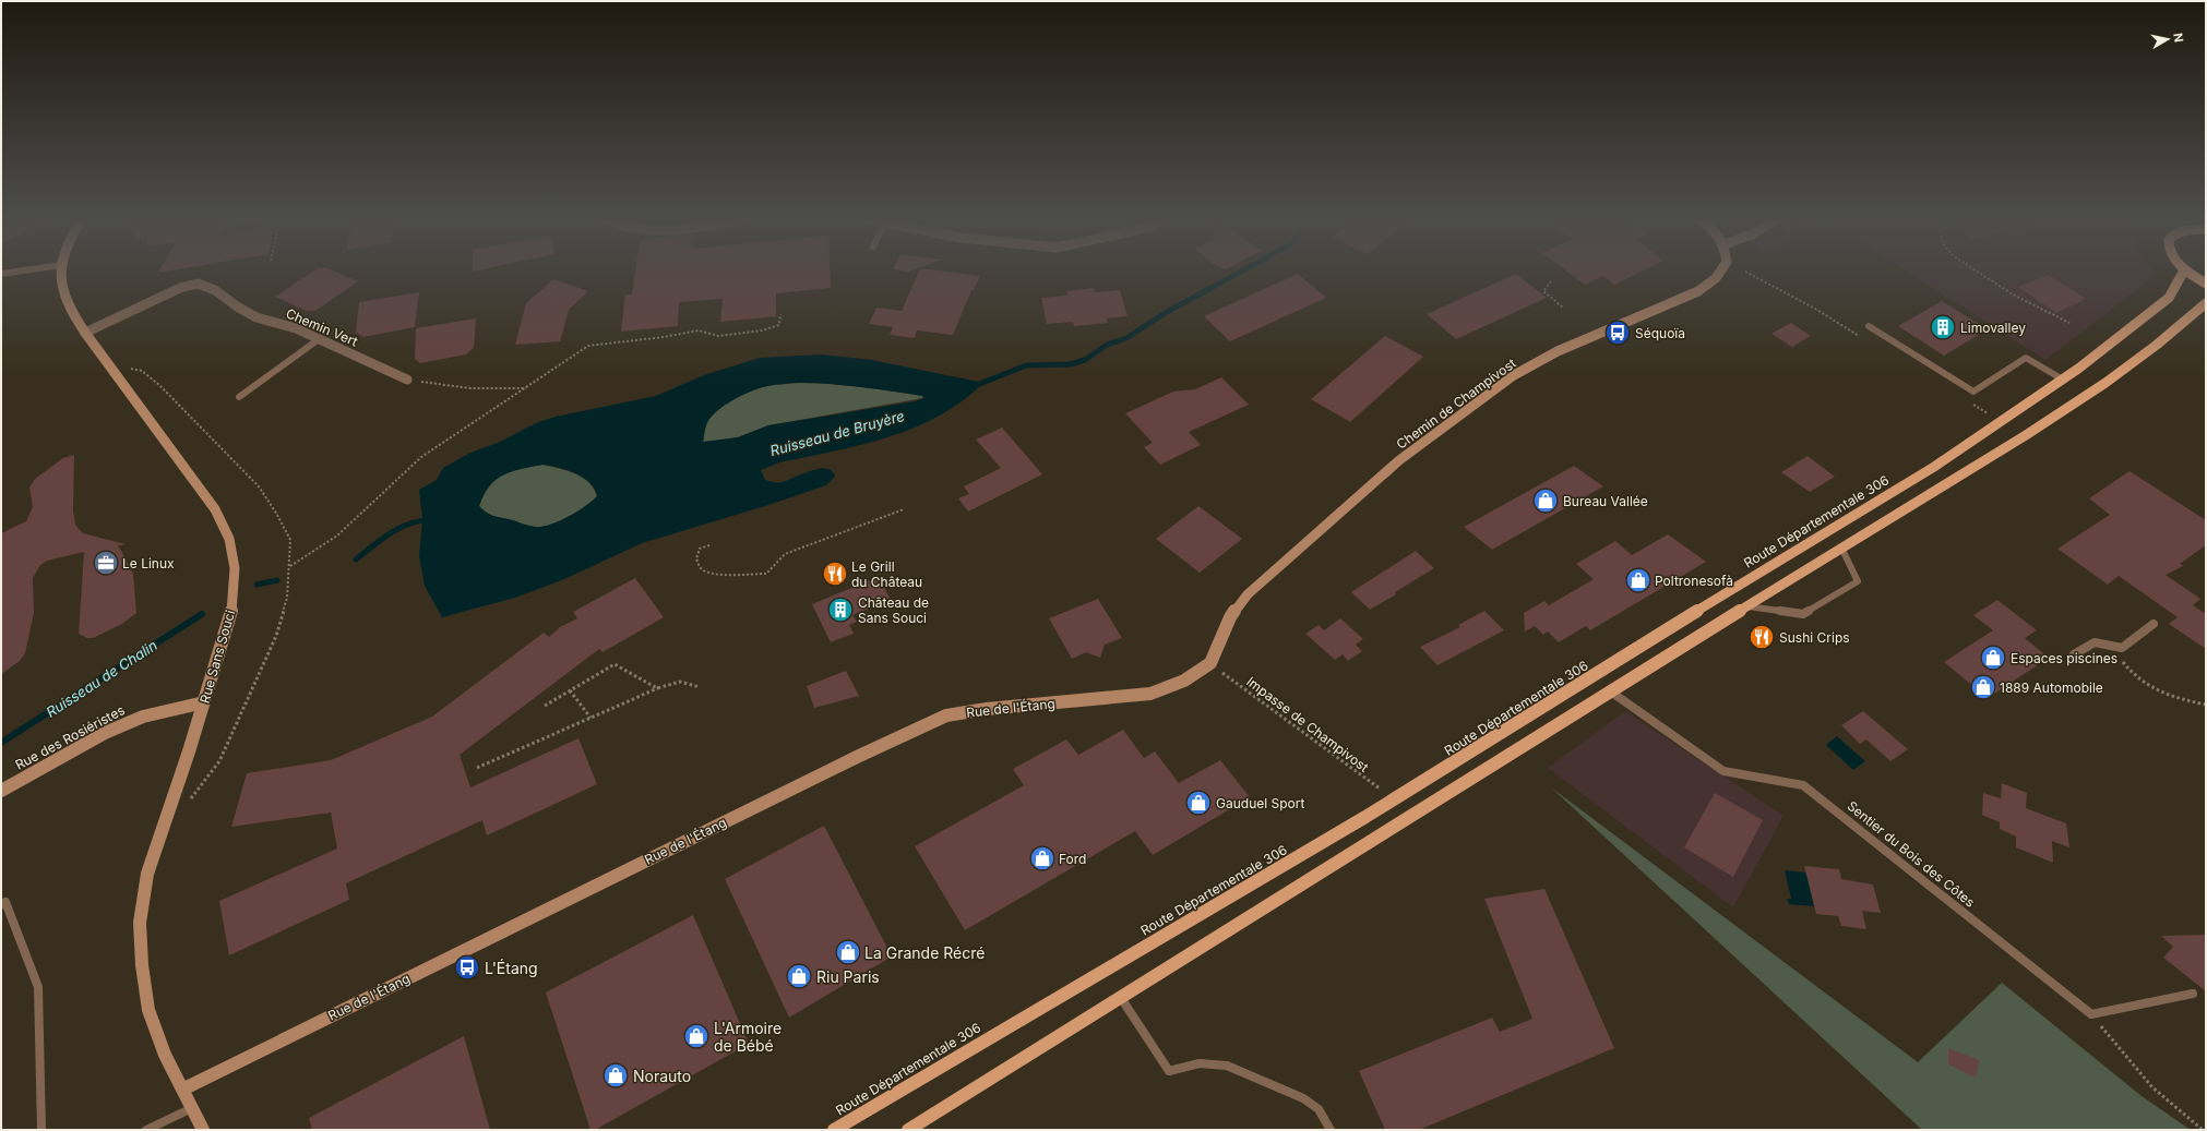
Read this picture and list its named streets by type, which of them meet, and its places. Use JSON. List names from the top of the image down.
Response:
{
  "streets": {
    "main road": ["Route Départementale 306"],
    "street": [
      "Chemin Vert",
      "Chemin de Champivost",
      "Rue Sans Souci",
      "Rue de l'Étang",
      "Rue des Rosiéristes"
    ],
    "lane": ["Sentier du Bois des Côtes"],
    "path": ["Impasse de Champivost"]
  },
  "crossings": [
    ["Chemin Vert", "Rue Sans Souci"],
    ["Chemin de Champivost", "Rue de l'Étang"],
    ["Chemin de Champivost", "Impasse de Champivost"],
    ["Route Départementale 306", "Impasse de Champivost"],
    ["Rue Sans Souci", "Rue de l'Étang"],
    ["Rue Sans Souci", "Rue des Rosiéristes"],
    ["Rue de l'Étang", "Impasse de Champivost"]
  ],
  "water": ["Ruisseau de Bruyère", "Ruisseau de Chalin"],
  "places": {
    "building": ["Limovalley", "Château de Sans Souci"],
    "bus stop": ["Séquoïa", "L'Étang"],
    "shop": [
      "Bureau Vallée",
      "Poltronesofà",
      "Espaces piscines",
      "1889 Automobile",
      "Gauduel Sport",
      "Ford",
      "La Grande Récré",
      "Riu Paris",
      "L'Armoire de Bébé",
      "Norauto"
    ],
    "office": ["Le Linux"],
    "restaurant": ["Le Grill du Château", "Sushi Crips"]
  },
  "north": "right"
}
